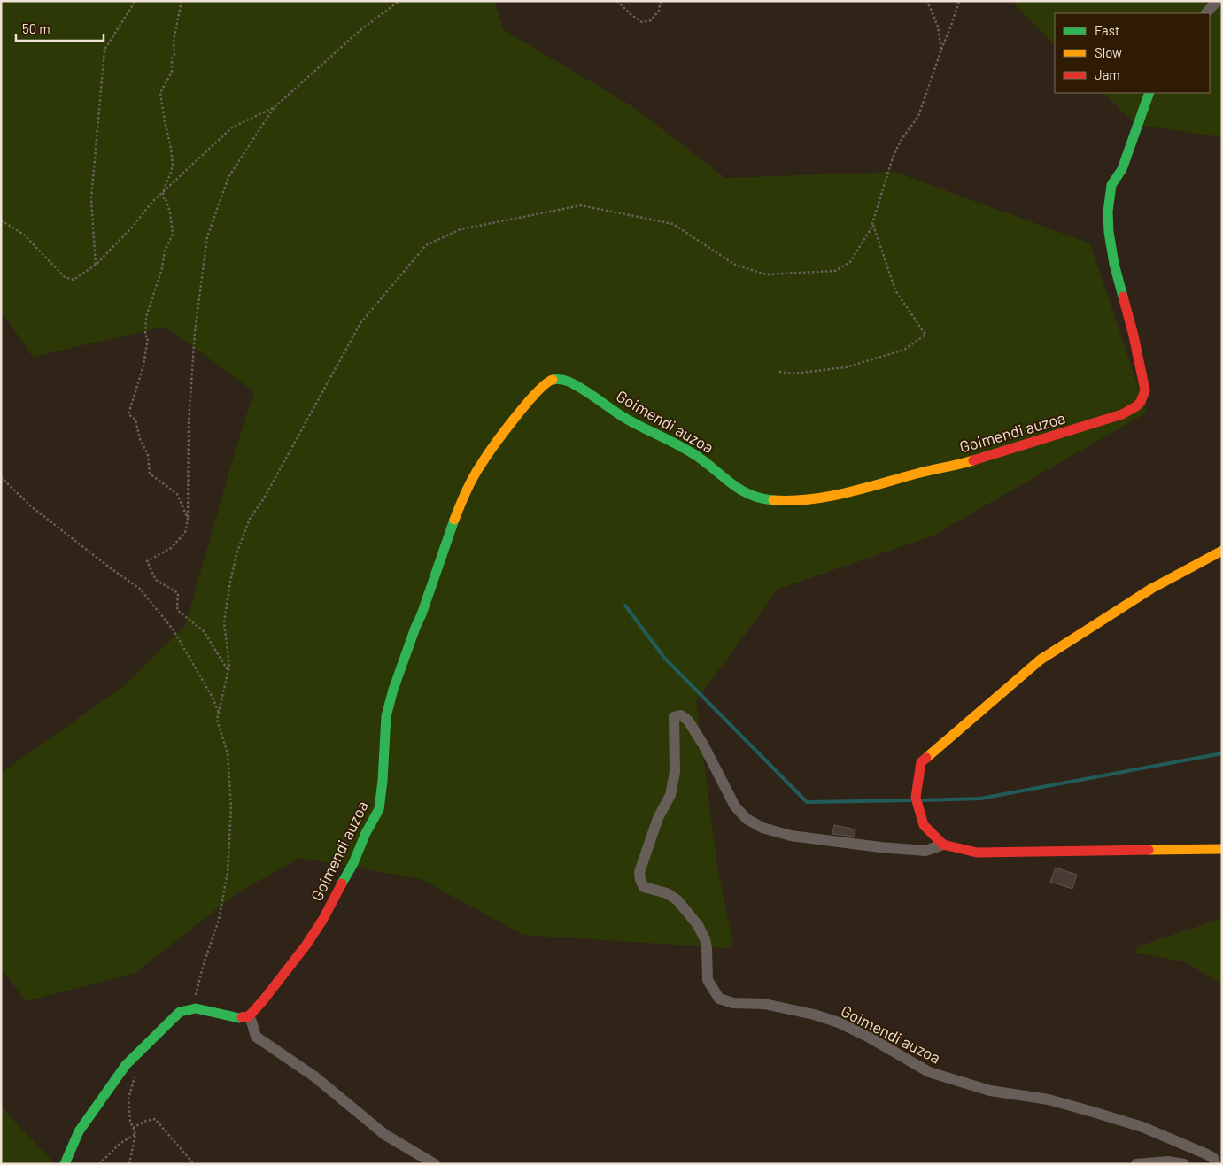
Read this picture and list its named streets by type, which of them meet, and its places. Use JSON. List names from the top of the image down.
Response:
{
  "streets": {
    "street": ["Goimendi auzoa"]
  },
  "legend": ["Fast", "Slow", "Jam"],
  "scale_bar": "50 m"
}
